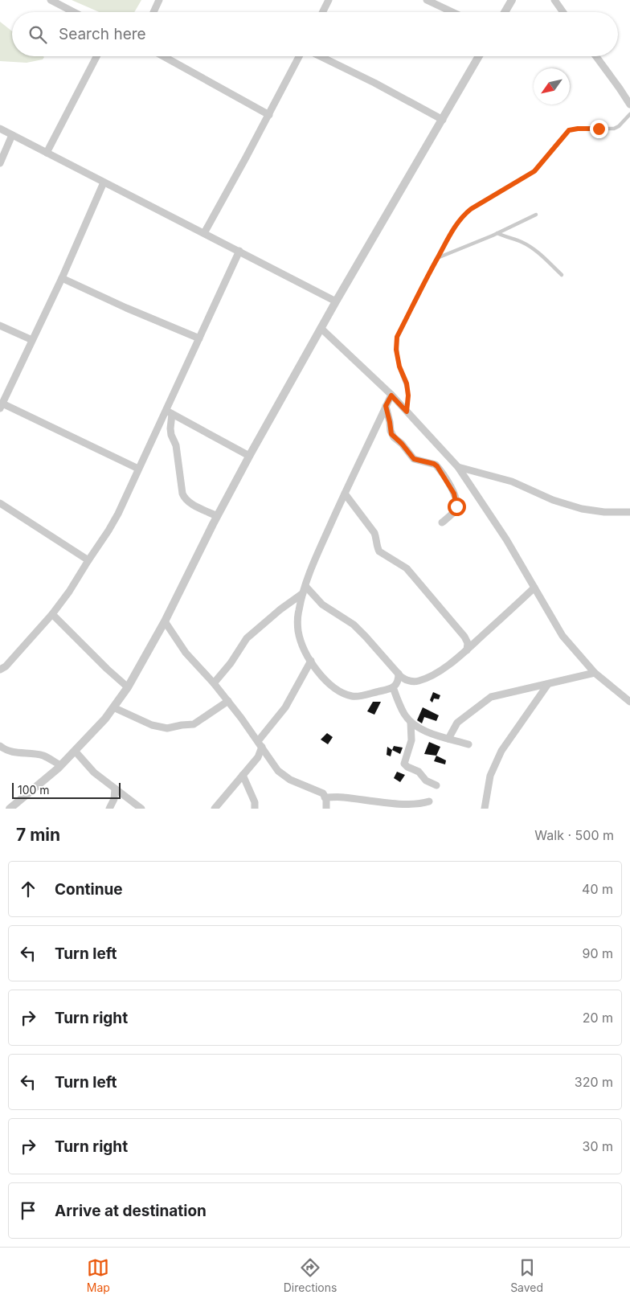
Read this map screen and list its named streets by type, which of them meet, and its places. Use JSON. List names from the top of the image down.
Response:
{
  "scale_bar": "100 m",
  "north": "bottom left",
  "page": {
    "search": "Search here",
    "scale": "100 m",
    "heading": ["7 min", "Walk · 500 m"],
    "list": [
      ["Continue", "40 m"],
      ["Turn left", "90 m"],
      ["Turn right", "20 m"],
      ["Turn left", "320 m"],
      ["Turn right", "30 m"],
      "Arrive at destination"
    ],
    "nav": ["Map", "Directions", "Saved"]
  }
}
